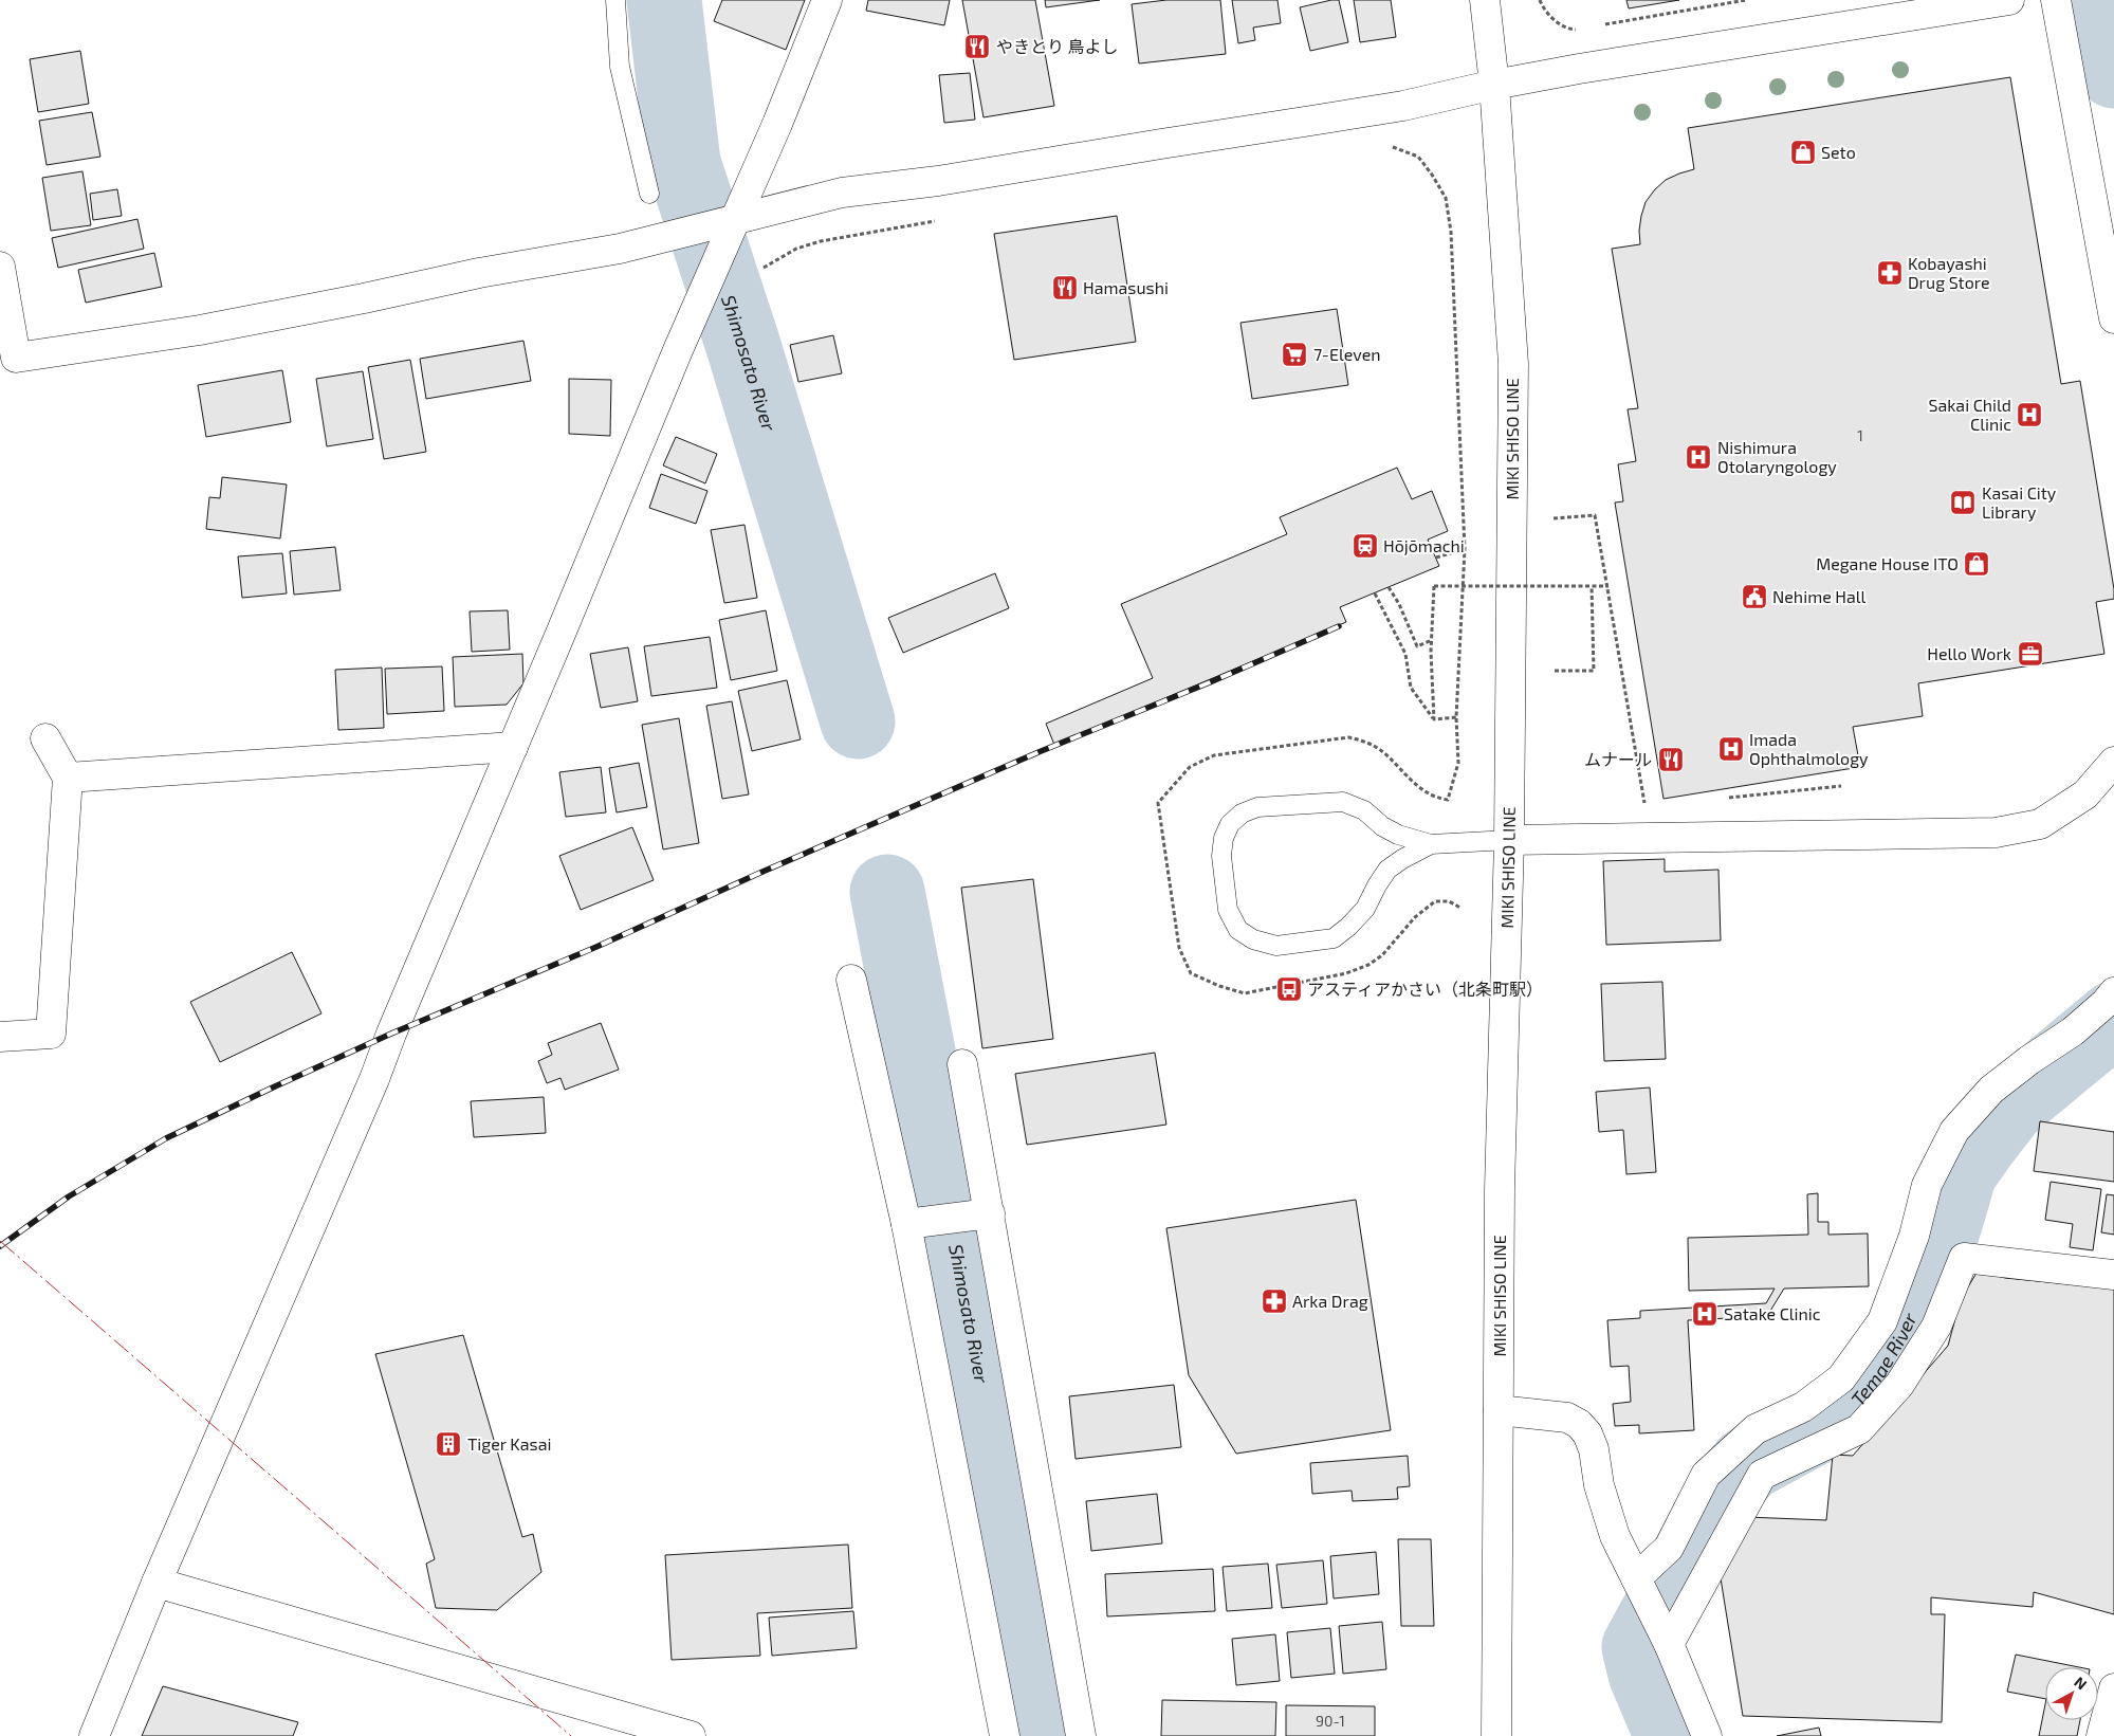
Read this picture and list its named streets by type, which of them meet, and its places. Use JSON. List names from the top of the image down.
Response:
{
  "streets": {
    "street": ["MIKI SHISO LINE"]
  },
  "water": ["Shimosato River", "Temae River"],
  "places": {
    "restaurant": ["やきとり 鳥よし", "Hamasushi", "ムナール"],
    "shop": ["Seto", "Megane House ITO"],
    "pharmacy": ["Kobayashi Drug Store", "Arka Drag"],
    "supermarket": ["7-Eleven"],
    "hospital": [
      "Sakai Child Clinic",
      "Nishimura Otolaryngology",
      "Imada Ophthalmology",
      "Satake Clinic"
    ],
    "library": ["Kasai City Library"],
    "station": ["Hōjōmachi"],
    "public building": ["Nehime Hall"],
    "office": ["Hello Work"],
    "bus stop": ["アスティアかさい（北条町駅）"],
    "building": ["Tiger Kasai"]
  },
  "house_numbers": ["1", "90-1"],
  "north": "top right"
}
